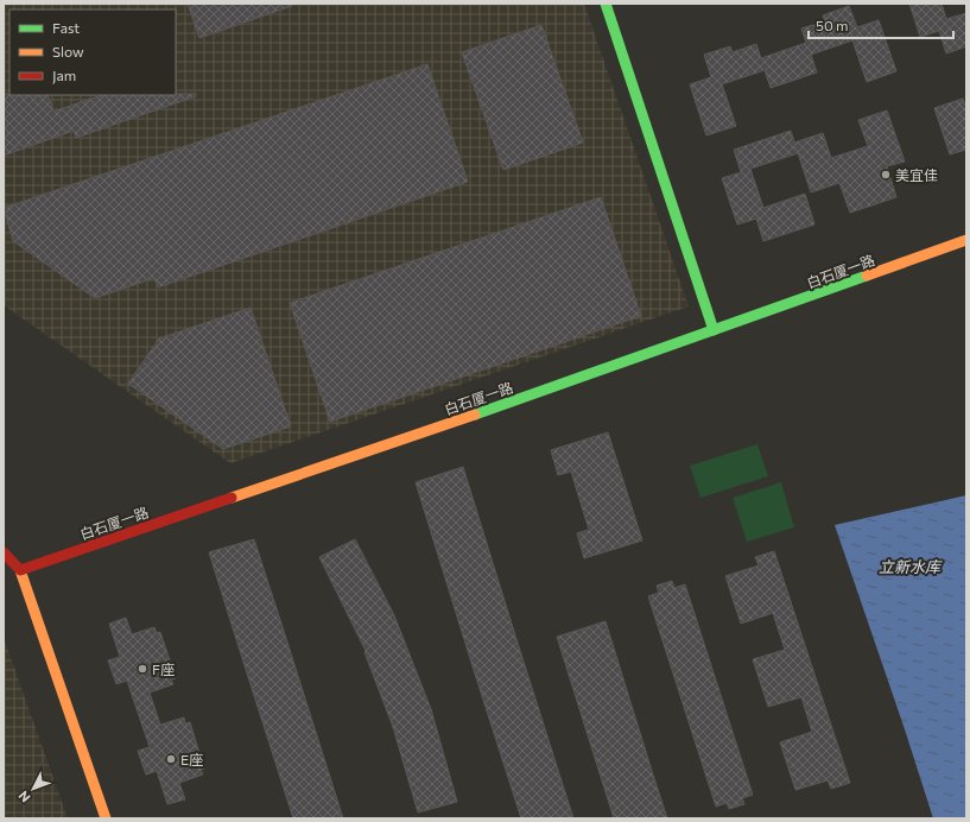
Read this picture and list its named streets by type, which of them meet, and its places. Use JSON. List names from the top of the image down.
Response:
{
  "streets": {
    "street": ["白石厦一路"]
  },
  "water": ["立新水库"],
  "places": ["美宜佳", "F座", "E座"],
  "legend": ["Fast", "Slow", "Jam"],
  "scale_bar": "50 m",
  "north": "bottom left"
}
